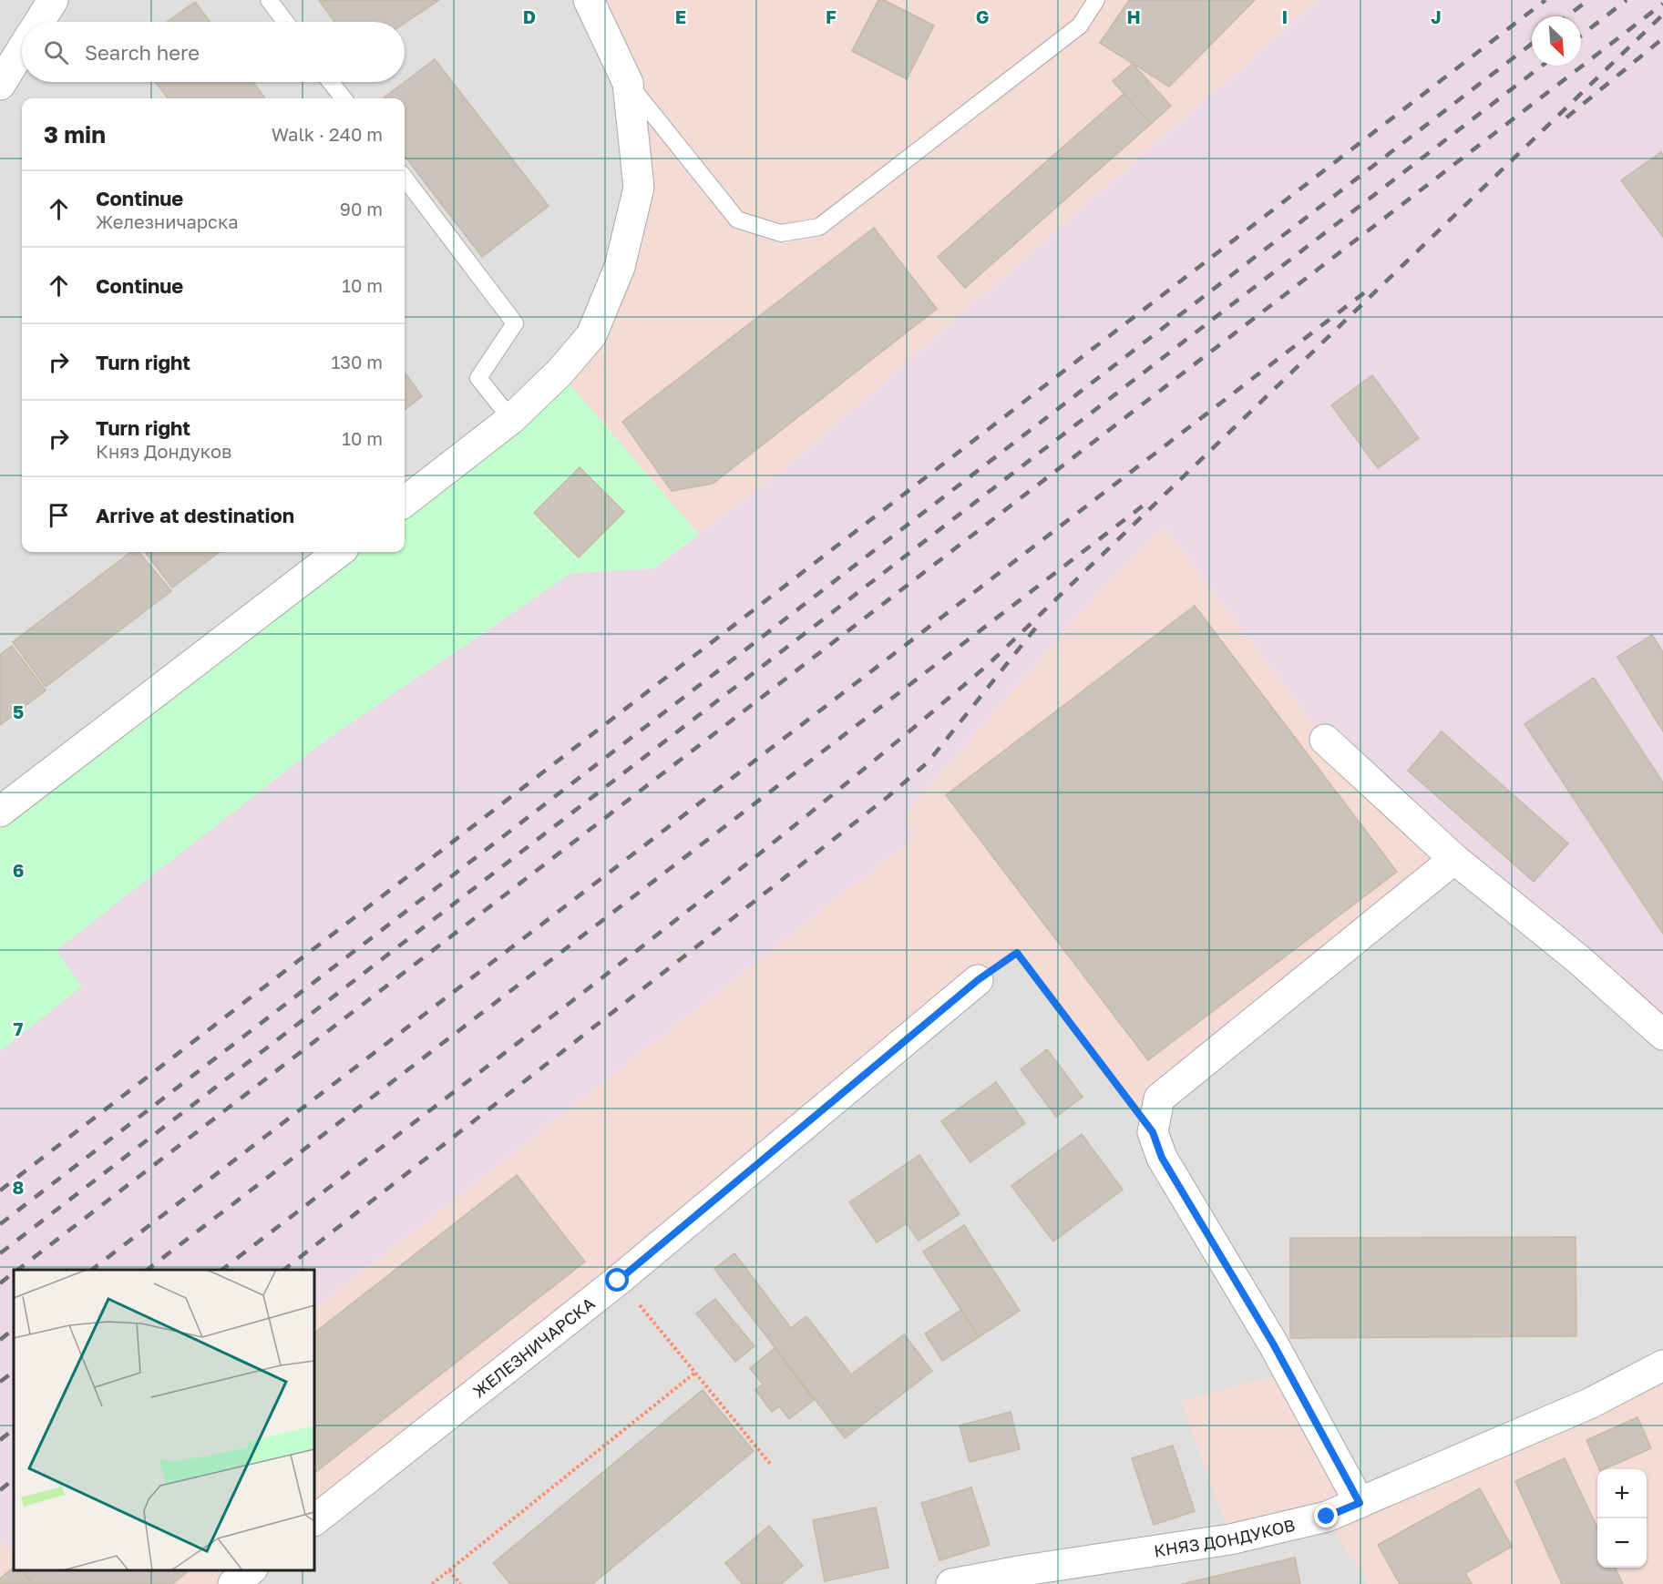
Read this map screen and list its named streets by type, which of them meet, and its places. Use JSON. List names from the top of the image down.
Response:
{
  "streets": {
    "street": ["ЖЕЛЕЗНИЧАРСКА", "КНЯЗ ДОНДУКОВ"]
  },
  "north": "bottom right",
  "page": {
    "search": "Search here",
    "heading": ["3 min", "Walk · 240 m"],
    "list": [
      ["Continue", "Железничарска", "90 m"],
      ["Continue", "10 m"],
      ["Turn right", "130 m"],
      ["Turn right", "Княз Дондуков", "10 m"],
      "Arrive at destination"
    ],
    "map_buttons": ["+", "−"]
  },
  "grid": {
    "columns": [
      "D",
      "E",
      "F",
      "G",
      "H",
      "I",
      "J"
    ],
    "rows": [
      "5",
      "6",
      "7",
      "8"
    ]
  }
}
